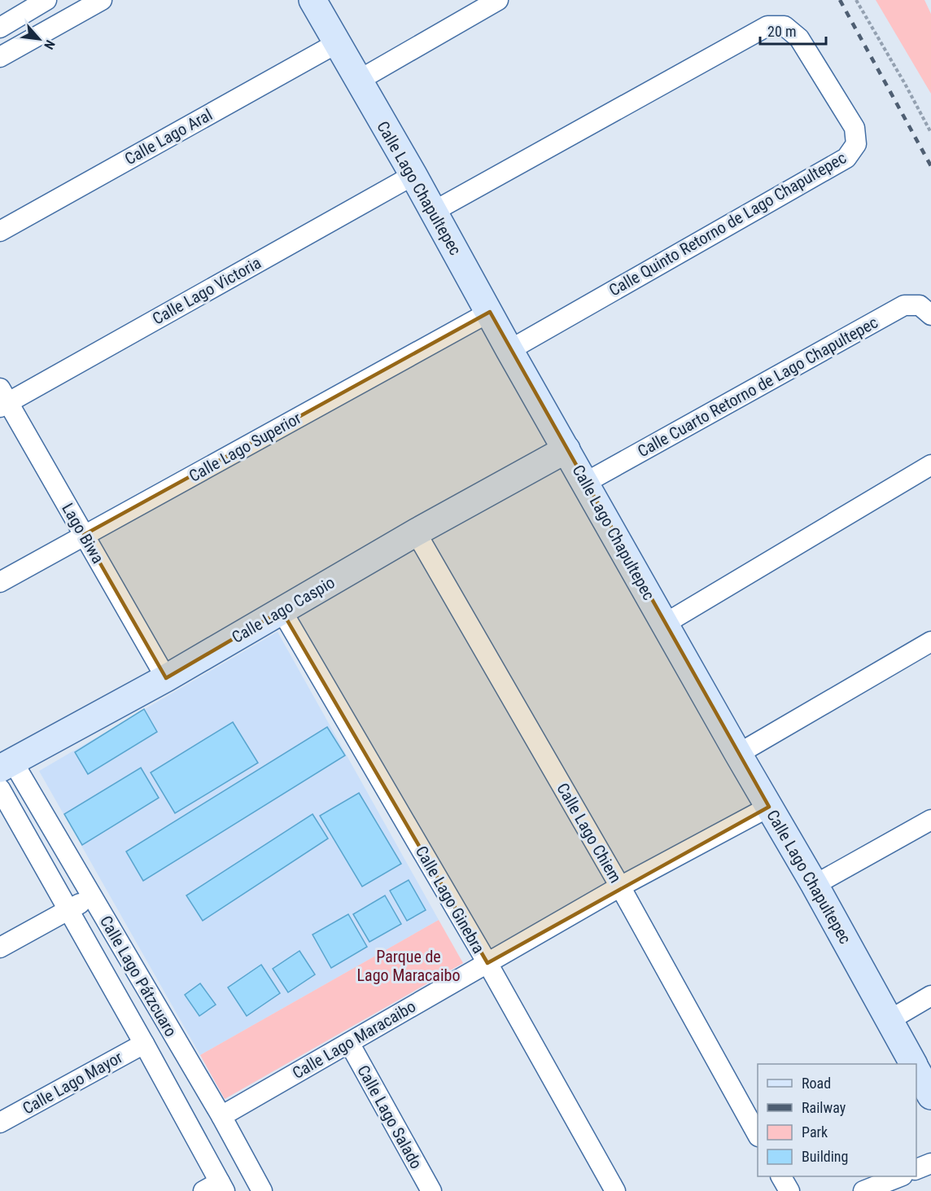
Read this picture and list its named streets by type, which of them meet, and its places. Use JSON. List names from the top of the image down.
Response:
{
  "streets": {
    "street": [
      "Calle Lago Aral",
      "Calle Lago Chapultepec",
      "Calle Quinto Retorno de Lago Chapultepec",
      "Calle Lago Victoria",
      "Calle Cuarto Retorno de Lago Chapultepec",
      "Calle Lago Superior",
      "Lago Biwa",
      "Calle Lago Caspio",
      "Calle Lago Chiem",
      "Calle Lago Ginebra",
      "Calle Lago Pátzcuaro",
      "Calle Lago Maracaibo",
      "Calle Lago Mayor",
      "Calle Lago Salado"
    ]
  },
  "crossings": [
    ["Calle Lago Aral", "Calle Lago Chapultepec"],
    ["Calle Lago Chapultepec", "Calle Quinto Retorno de Lago Chapultepec"],
    ["Calle Lago Chapultepec", "Calle Lago Victoria"],
    ["Calle Lago Chapultepec", "Calle Cuarto Retorno de Lago Chapultepec"],
    ["Calle Lago Chapultepec", "Calle Lago Superior"],
    ["Calle Lago Chapultepec", "Calle Lago Caspio"],
    ["Calle Lago Chapultepec", "Calle Lago Maracaibo"],
    ["Calle Lago Victoria", "Lago Biwa"],
    ["Calle Lago Superior", "Lago Biwa"],
    ["Lago Biwa", "Calle Lago Caspio"],
    ["Calle Lago Caspio", "Calle Lago Chiem"],
    ["Calle Lago Caspio", "Calle Lago Ginebra"],
    ["Calle Lago Caspio", "Calle Lago Pátzcuaro"],
    ["Calle Lago Chiem", "Calle Lago Maracaibo"],
    ["Calle Lago Ginebra", "Calle Lago Maracaibo"],
    ["Calle Lago Pátzcuaro", "Calle Lago Maracaibo"],
    ["Calle Lago Pátzcuaro", "Calle Lago Mayor"],
    ["Calle Lago Maracaibo", "Calle Lago Salado"]
  ],
  "parks": ["Parque de Lago Maracaibo"],
  "legend": [
    "Road",
    "Railway",
    "Park",
    "Building"
  ],
  "scale_bar": "20 m",
  "north": "bottom right"
}
